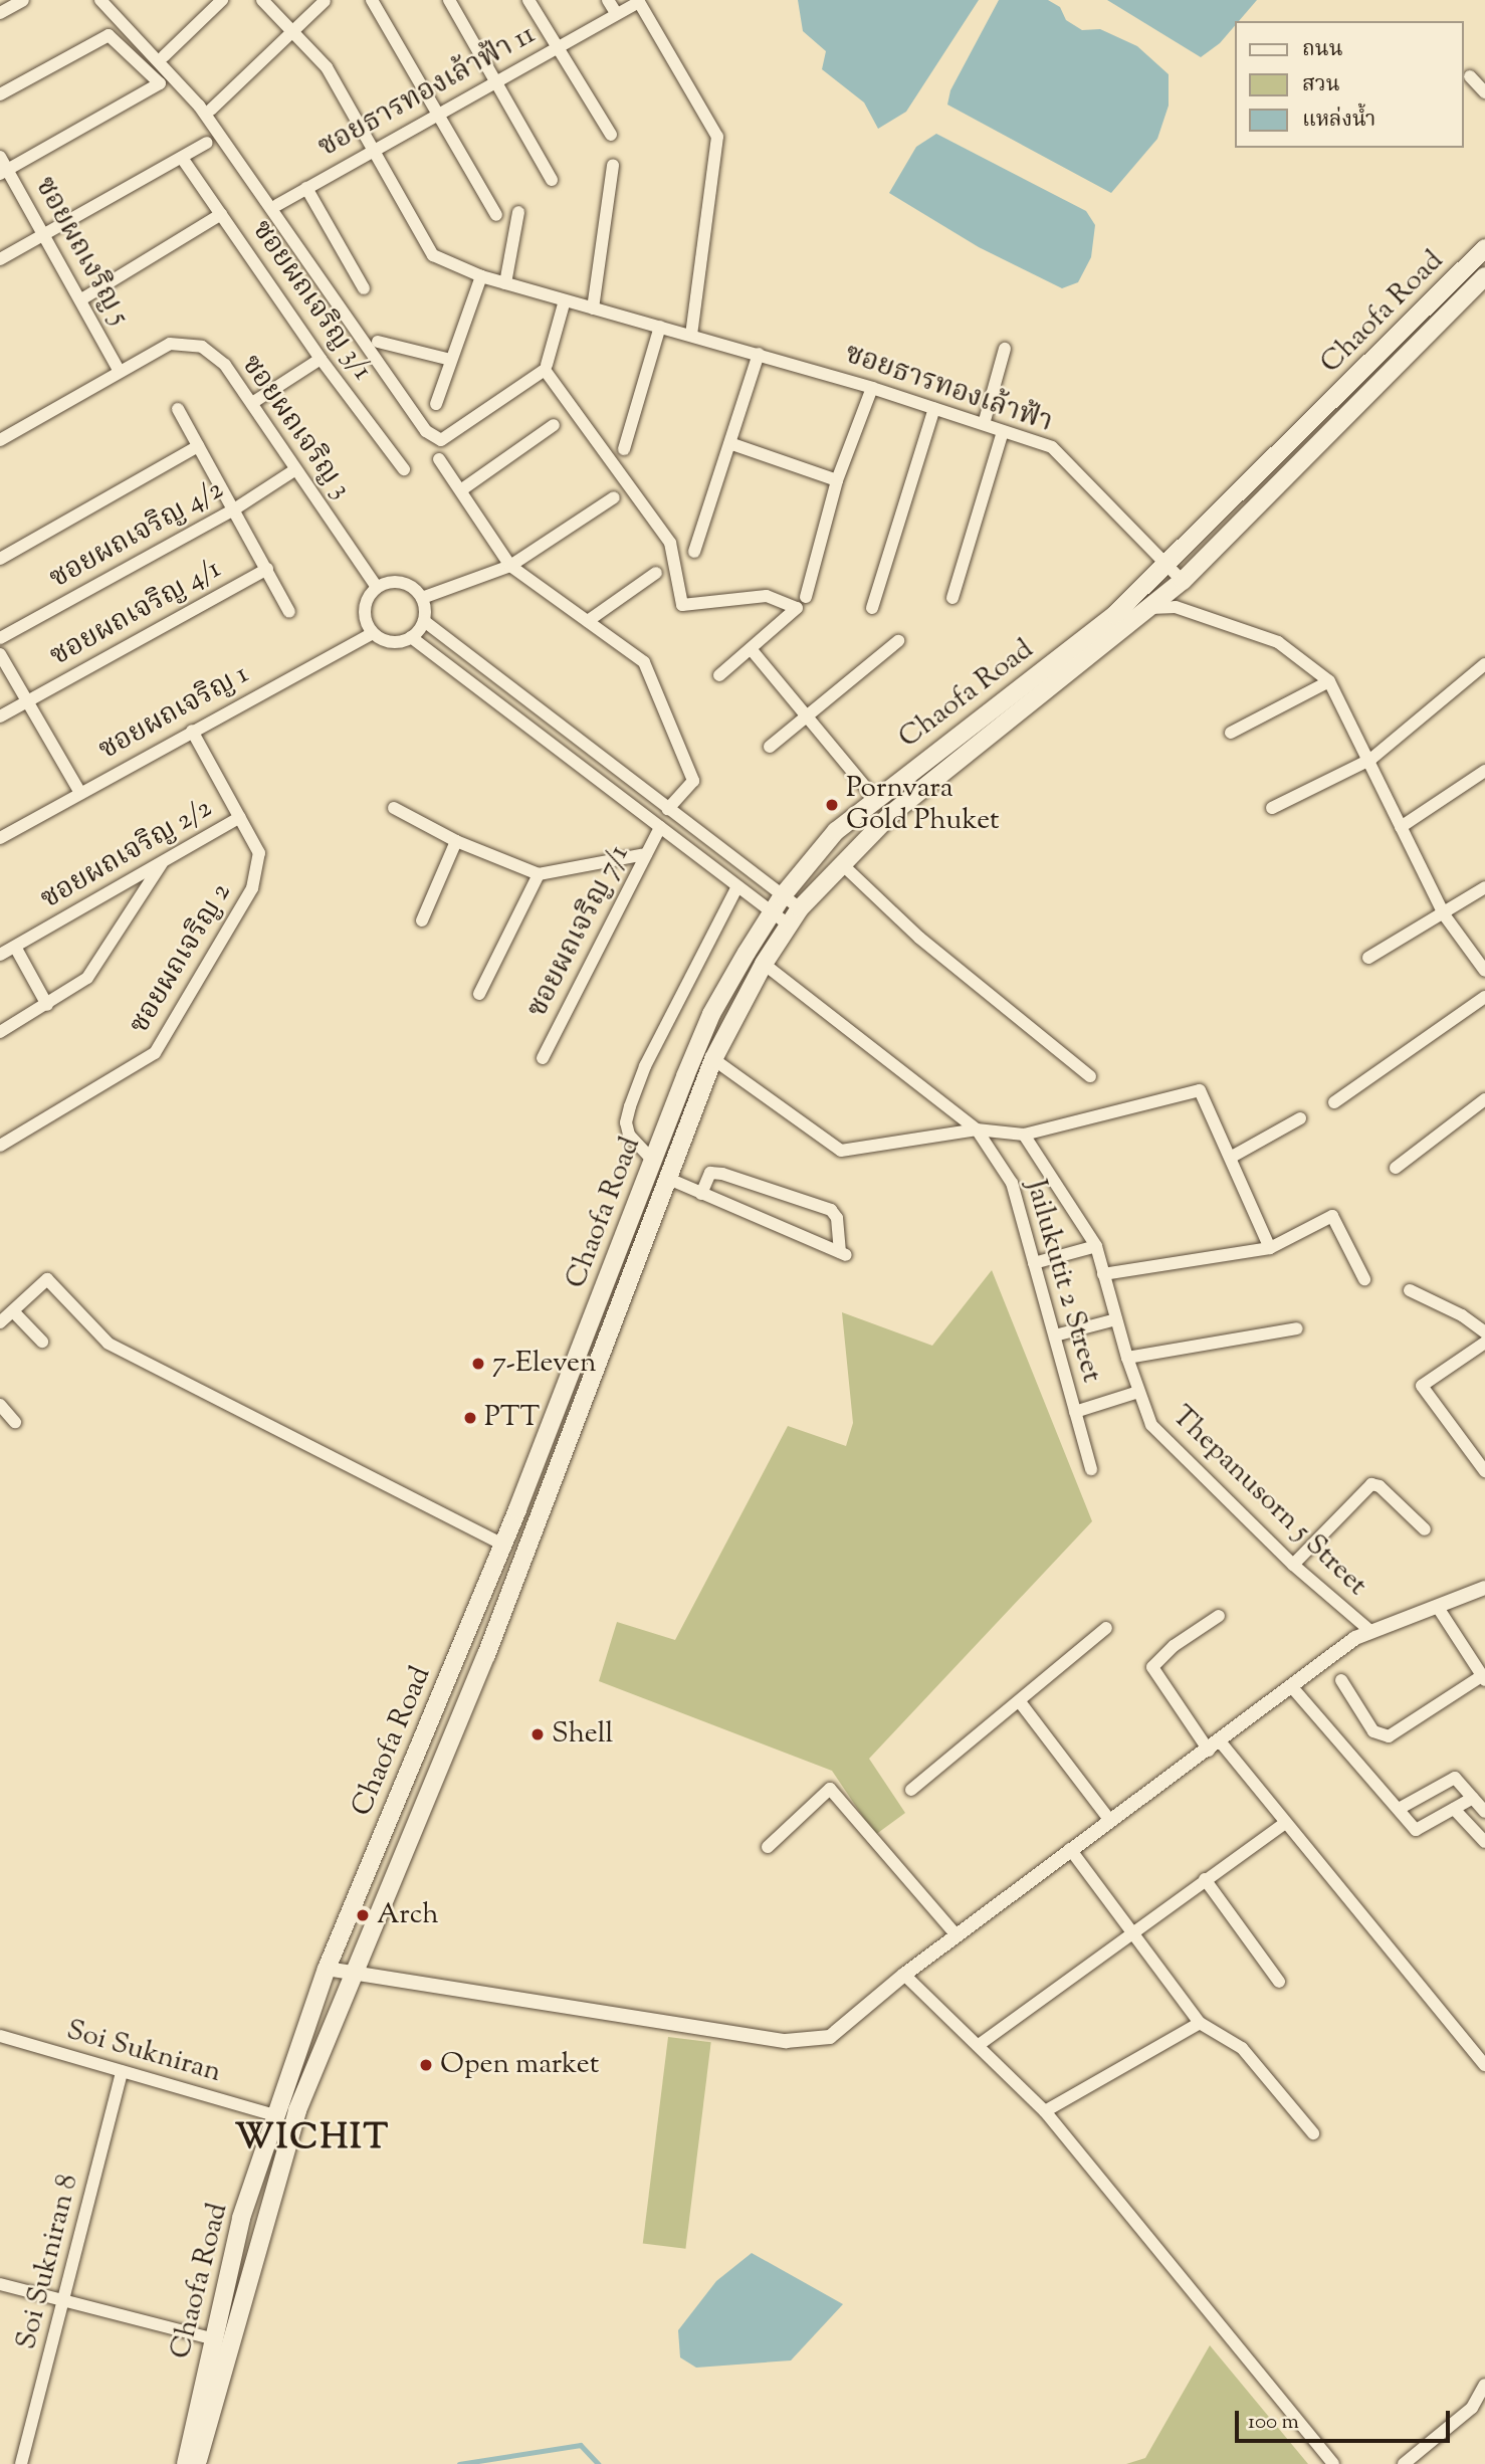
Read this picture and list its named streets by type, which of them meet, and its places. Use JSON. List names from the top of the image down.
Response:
{
  "streets": {
    "main road": ["Chaofa Road"],
    "street": [
      "ซอยธารทองเล้าฟ้า 11",
      "ซอยผถเงริญ 5",
      "ซอยผถเจริญ 3/1",
      "ซอยธารทองเล้าฟ้า",
      "ซอยผถเจริญ 3",
      "ซอยผถเจริญ 4/2",
      "ซอยผถเจริญ 4/1",
      "ซอยผถเจริญ 1",
      "ซอยผถเจริญ 2/2",
      "ซอยผถเจริญ 7/1",
      "ซอยผถเจริญ 2",
      "Jailukutit 2 Street",
      "Thepanusorn 5 Street",
      "Soi Sukniran",
      "Soi Sukniran 8"
    ]
  },
  "crossings": [
    ["ซอยธารทองเล้าฟ้า 11", "ซอยธารทองเล้าฟ้า"],
    ["ซอยผถเงริญ 5", "ซอยผถเจริญ 3"],
    ["Chaofa Road", "ซอยธารทองเล้าฟ้า"],
    ["Chaofa Road", "Jailukutit 2 Street"],
    ["Chaofa Road", "Soi Sukniran"],
    ["ซอยผถเจริญ 3", "ซอยผถเจริญ 4/2"],
    ["ซอยผถเจริญ 3", "ซอยผถเจริญ 1"],
    ["ซอยผถเจริญ 4/1", "ซอยผถเจริญ 1"],
    ["ซอยผถเจริญ 1", "ซอยผถเจริญ 2"],
    ["ซอยผถเจริญ 2/2", "ซอยผถเจริญ 2"],
    ["Soi Sukniran", "Soi Sukniran 8"]
  ],
  "districts": ["WICHIT"],
  "places": [
    "Pornvara Gold Phuket",
    "7-Eleven",
    "PTT",
    "Shell",
    "Arch",
    "Open market"
  ],
  "legend": ["ถนน", "สวน", "แหล่งน้ำ"],
  "scale_bar": "100 m"
}
